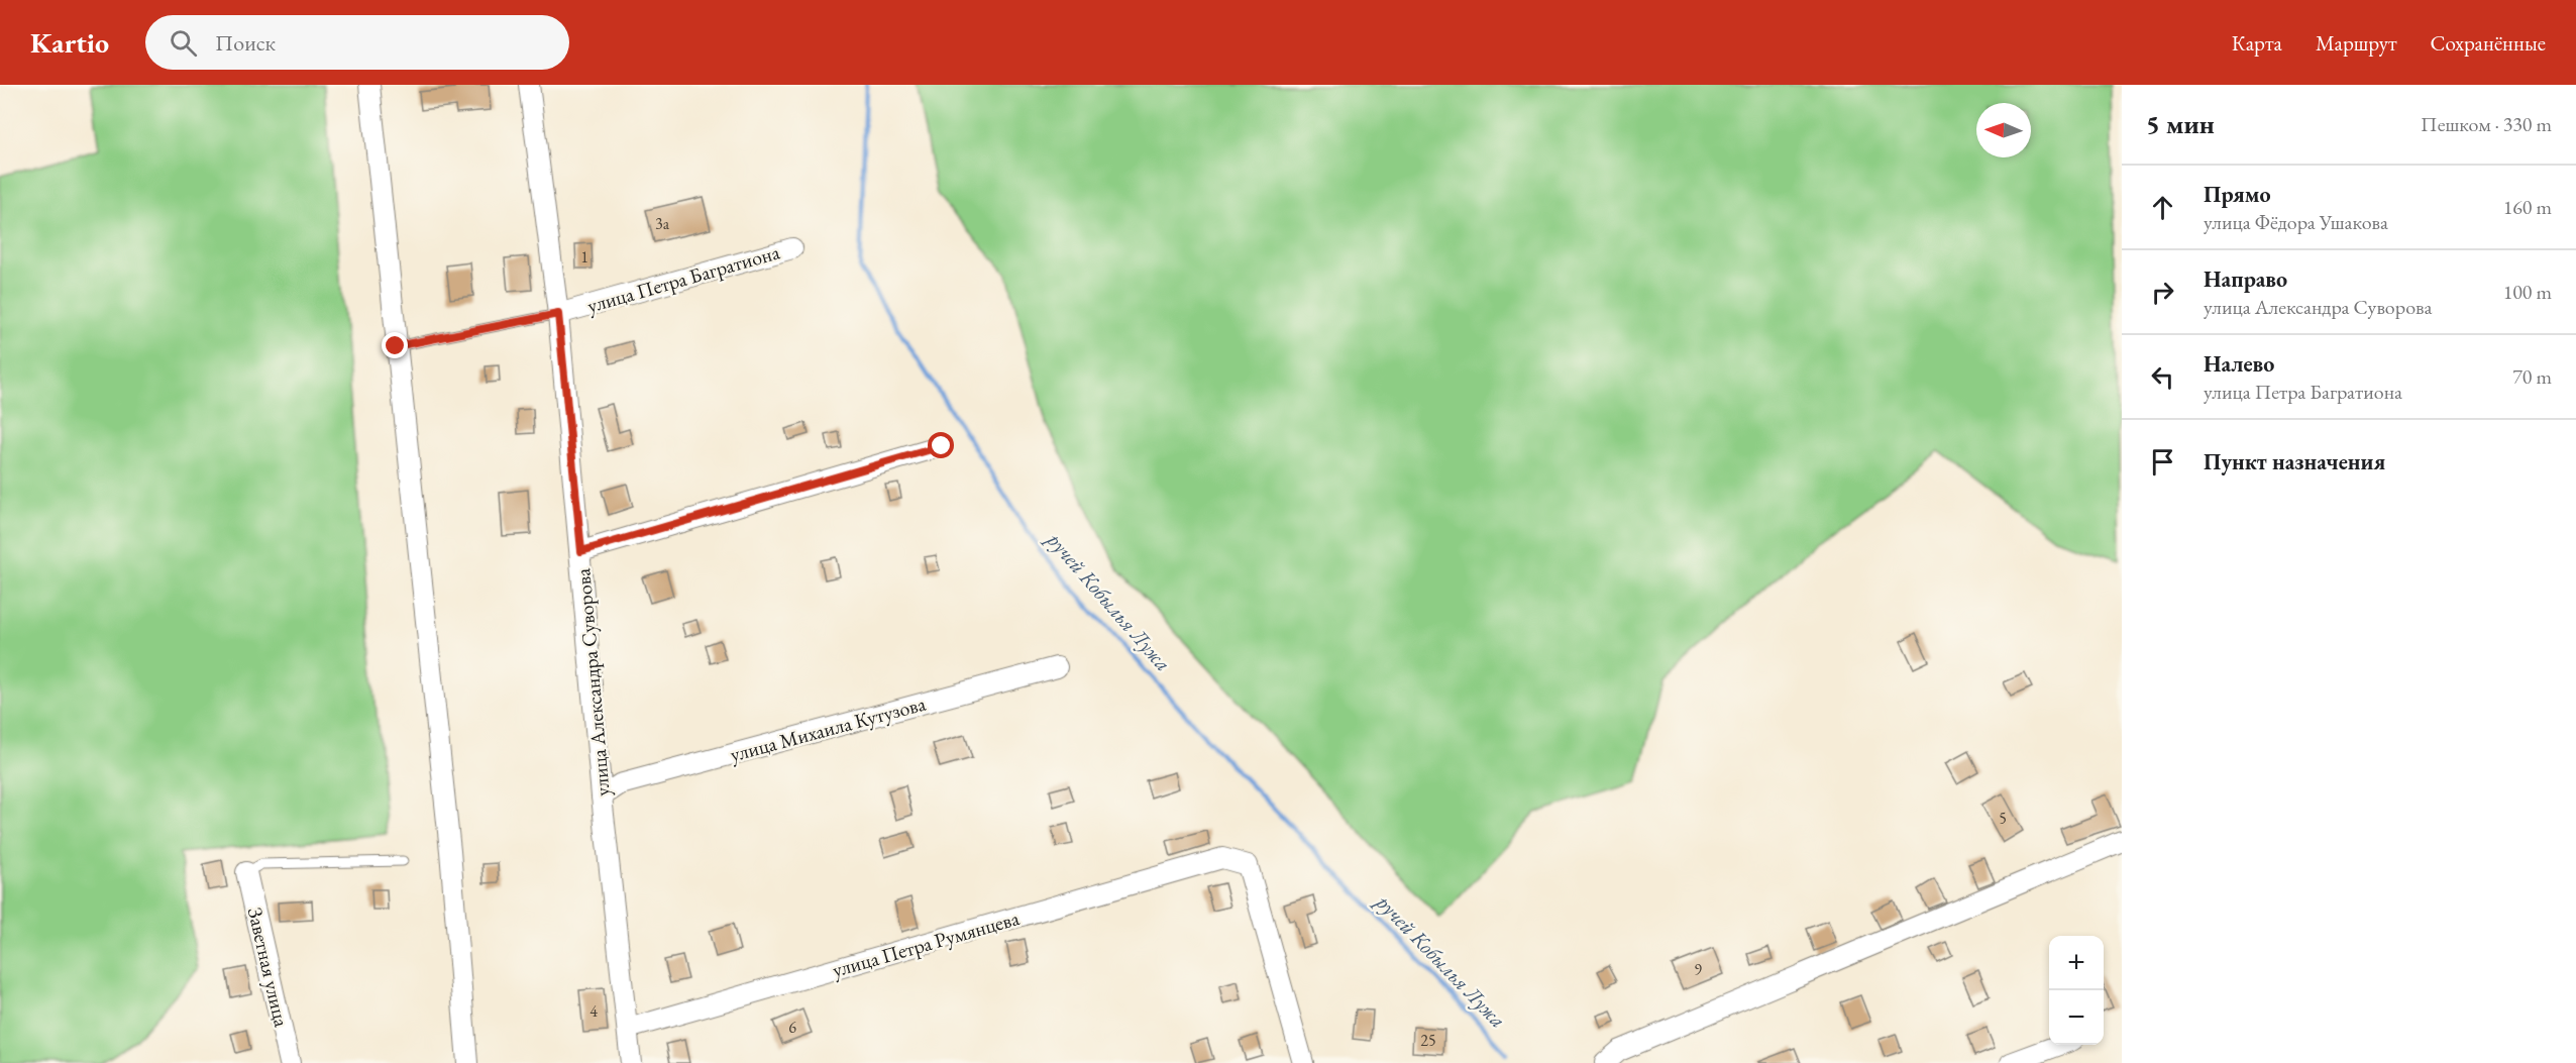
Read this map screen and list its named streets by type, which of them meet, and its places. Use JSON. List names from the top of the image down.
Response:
{
  "streets": {
    "street": [
      "улица Петра Багратиона",
      "улица Александра Суворова",
      "улица Михаила Кутузова",
      "улица Петра Румянцева",
      "Заветная улица"
    ]
  },
  "crossings": [
    ["улица Петра Багратиона", "улица Александра Суворова"],
    ["улица Александра Суворова", "улица Михаила Кутузова"],
    ["улица Александра Суворова", "улица Петра Румянцева"]
  ],
  "water": ["ручей Кобылья Лужа"],
  "house_numbers": [
    "3а",
    "1",
    "5",
    "9",
    "4",
    "6",
    "25"
  ],
  "north": "left",
  "page": {
    "header": "Kartio",
    "search": "Поиск",
    "nav": ["Карта", "Маршрут", "Сохранённые"],
    "heading": ["5 мин", "Пешком · 330 m"],
    "list": [
      ["Прямо", "улица Фёдора Ушакова", "160 m"],
      ["Направо", "улица Александра Суворова", "100 m"],
      ["Налево", "улица Петра Багратиона", "70 m"],
      "Пункт назначения"
    ],
    "map_buttons": ["+", "−"]
  }
}
